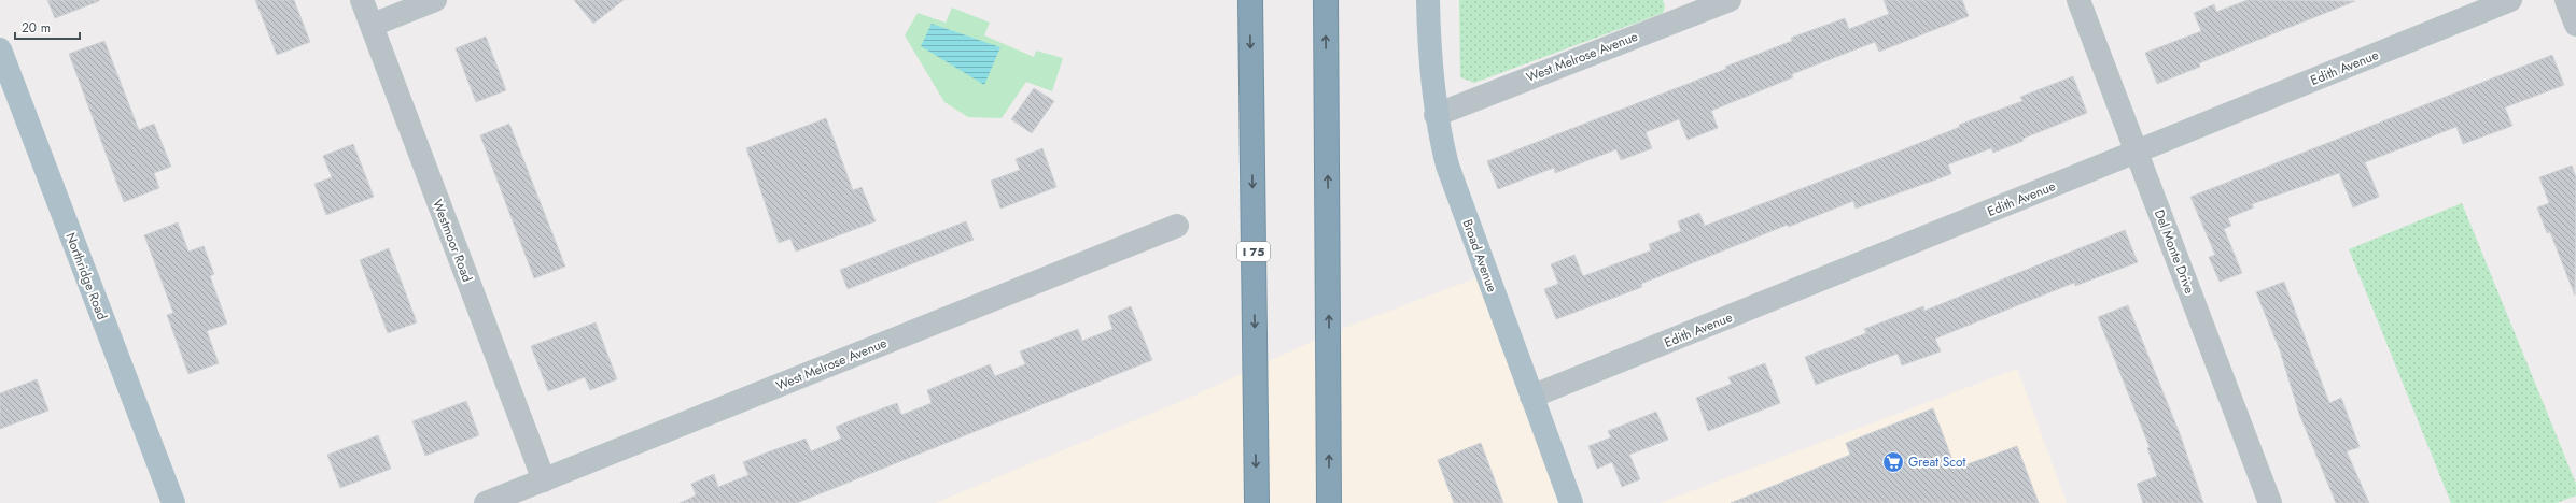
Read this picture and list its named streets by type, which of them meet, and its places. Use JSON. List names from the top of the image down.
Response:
{
  "streets": {
    "highway": ["I 75"],
    "main road": ["Broad Avenue", "Northridge Road"],
    "street": [
      "West Melrose Avenue",
      "Edith Avenue",
      "Westmoor Road",
      "Del Monte Drive"
    ]
  },
  "crossings": [
    ["West Melrose Avenue", "Westmoor Road"],
    ["West Melrose Avenue", "Broad Avenue"],
    ["Edith Avenue", "Del Monte Drive"],
    ["Edith Avenue", "Broad Avenue"]
  ],
  "places": {
    "supermarket": ["Great Scot"]
  },
  "scale_bar": "20 m"
}
